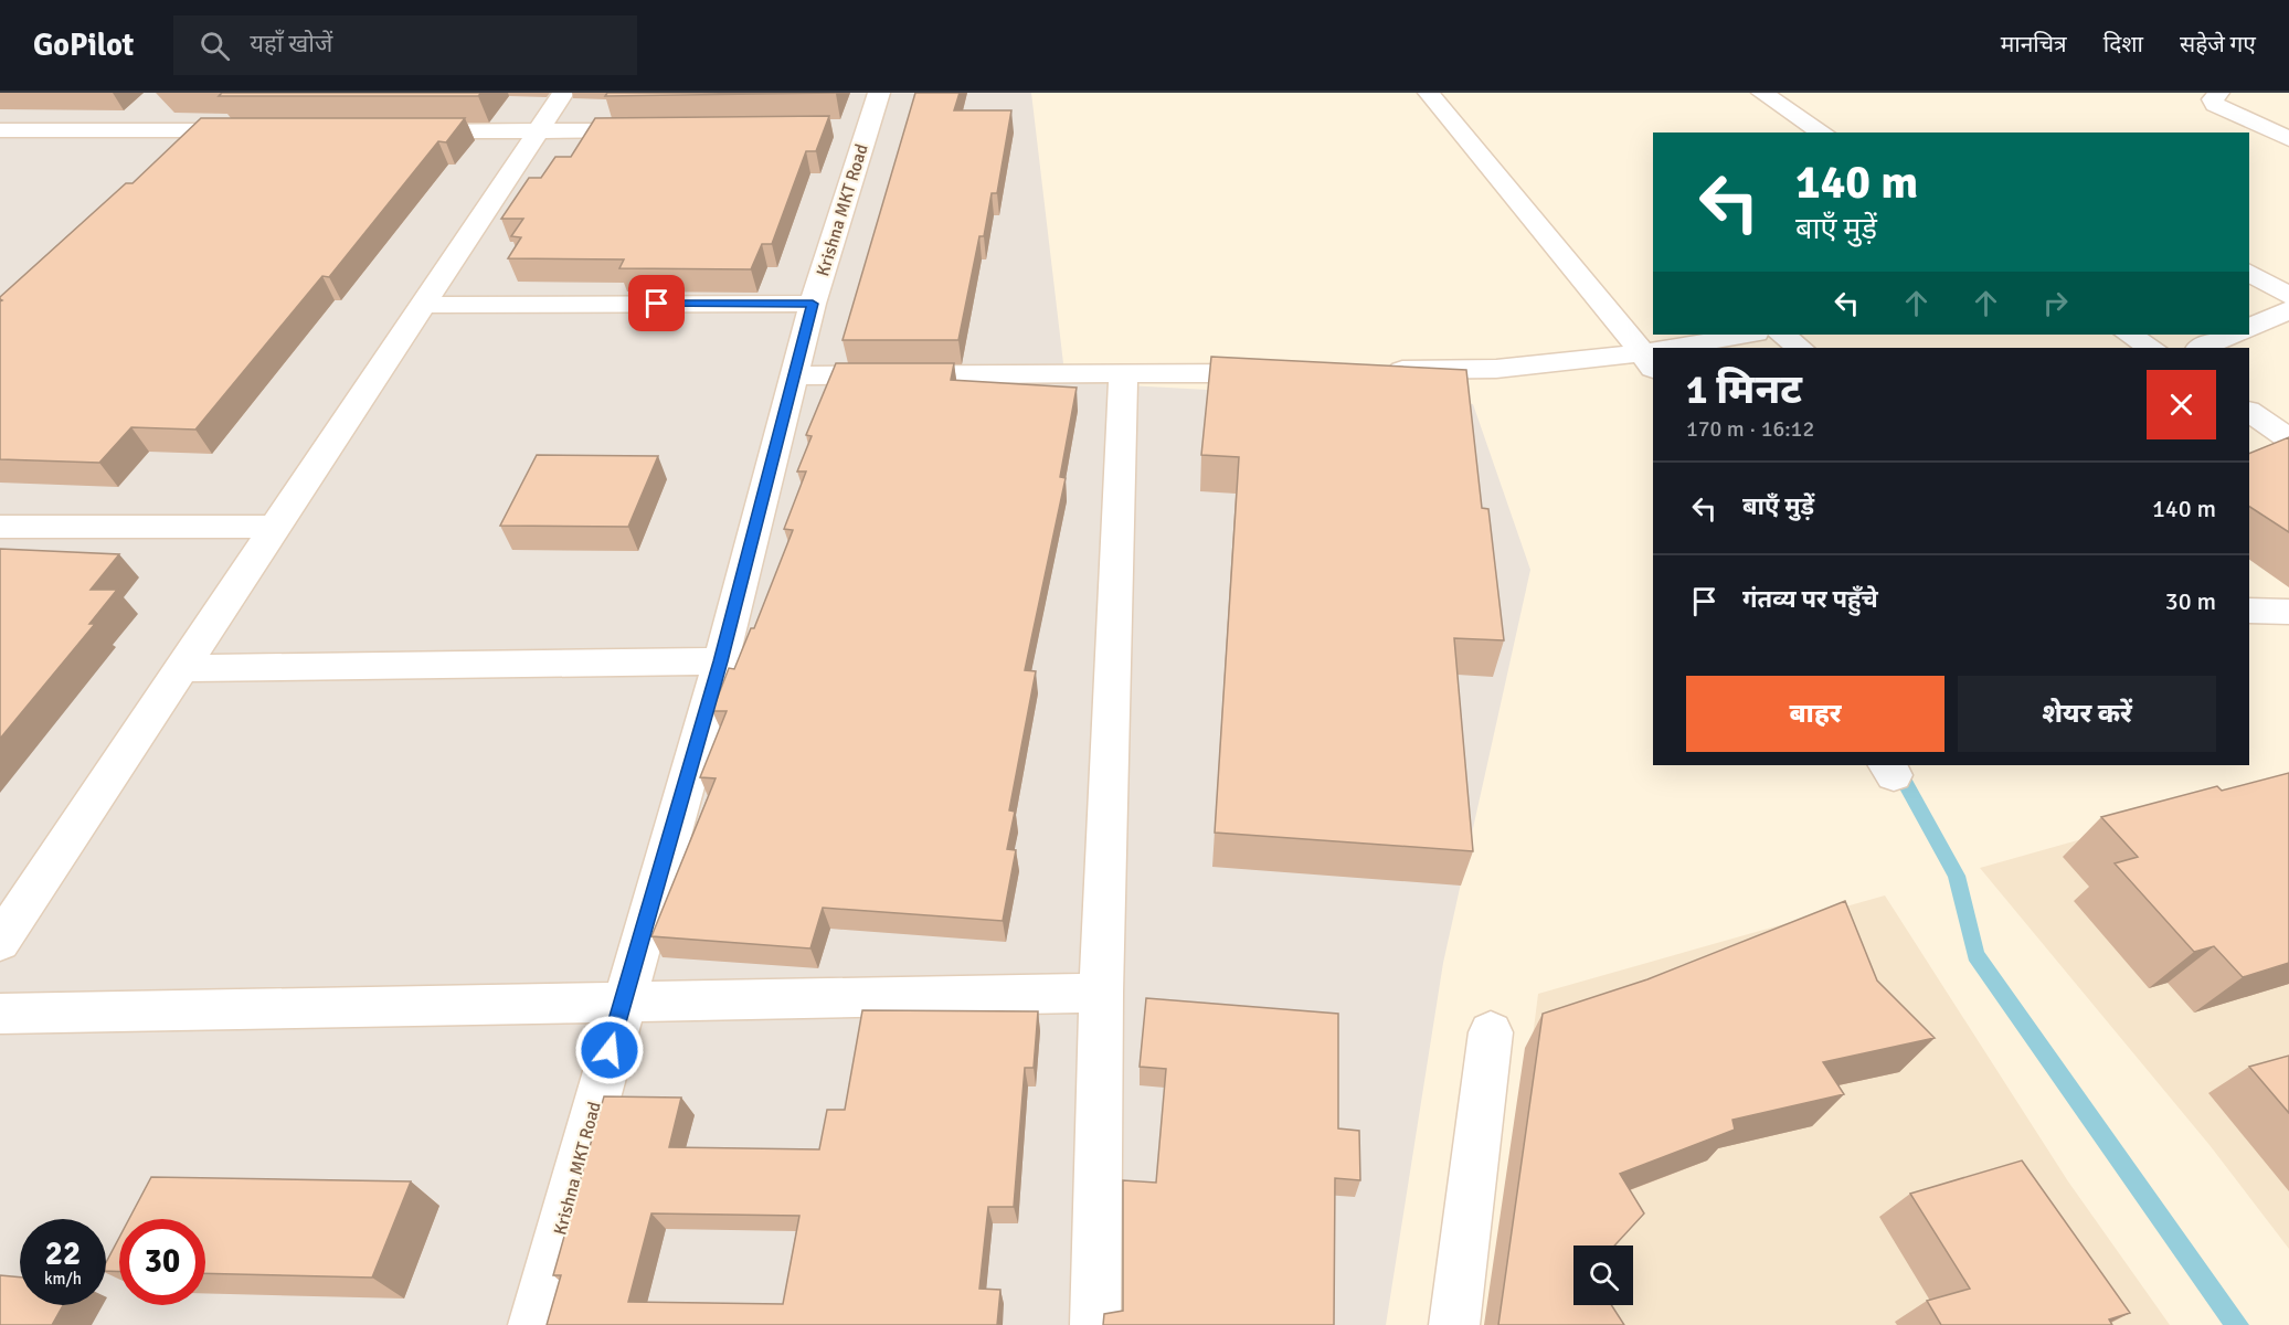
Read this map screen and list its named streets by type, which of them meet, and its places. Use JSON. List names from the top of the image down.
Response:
{
  "streets": {
    "street": ["Krishna MKT Road"]
  },
  "page": {
    "header": "GoPilot",
    "search": "यहाँ खोजें",
    "nav": ["मानचित्र", "दिशा", "सहेजे गए"],
    "turn": ["140 m", "बाएँ मुड़ें"],
    "heading": ["1 मिनट", "170 m · 16:12"],
    "list": [
      {
        "name": "बाएँ मुड़ें",
        "value": "140 m"
      },
      {
        "name": "गंतव्य पर पहुँचे",
        "value": "30 m"
      }
    ],
    "buttons": ["बाहर", "शेयर करें"],
    "speed": "22 km/h",
    "limit": "30"
  }
}
